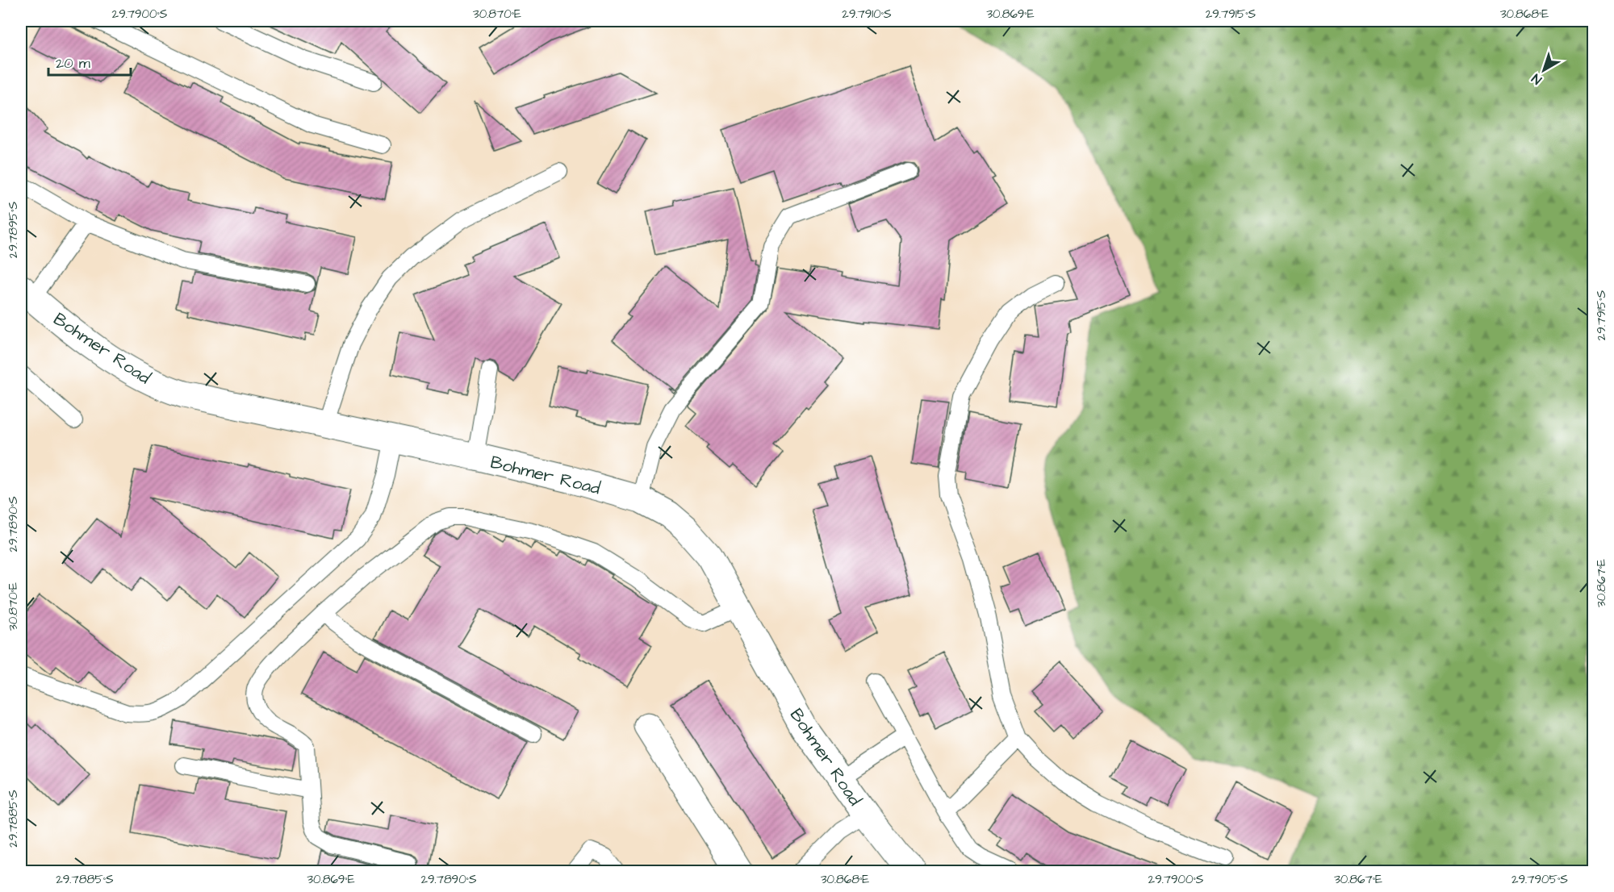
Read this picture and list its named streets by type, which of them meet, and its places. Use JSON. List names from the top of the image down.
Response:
{
  "streets": {
    "street": ["Bohmer Road"]
  },
  "scale_bar": "20 m",
  "north": "bottom left",
  "coordinates": [
    "29.7900°S",
    "30.870°E",
    "29.7910°S",
    "30.869°E",
    "29.7915°S",
    "30.868°E",
    "29.7895°S",
    "29.7890°S",
    "30.867°E",
    "29.7885°S",
    "29.7905°S"
  ]
}
